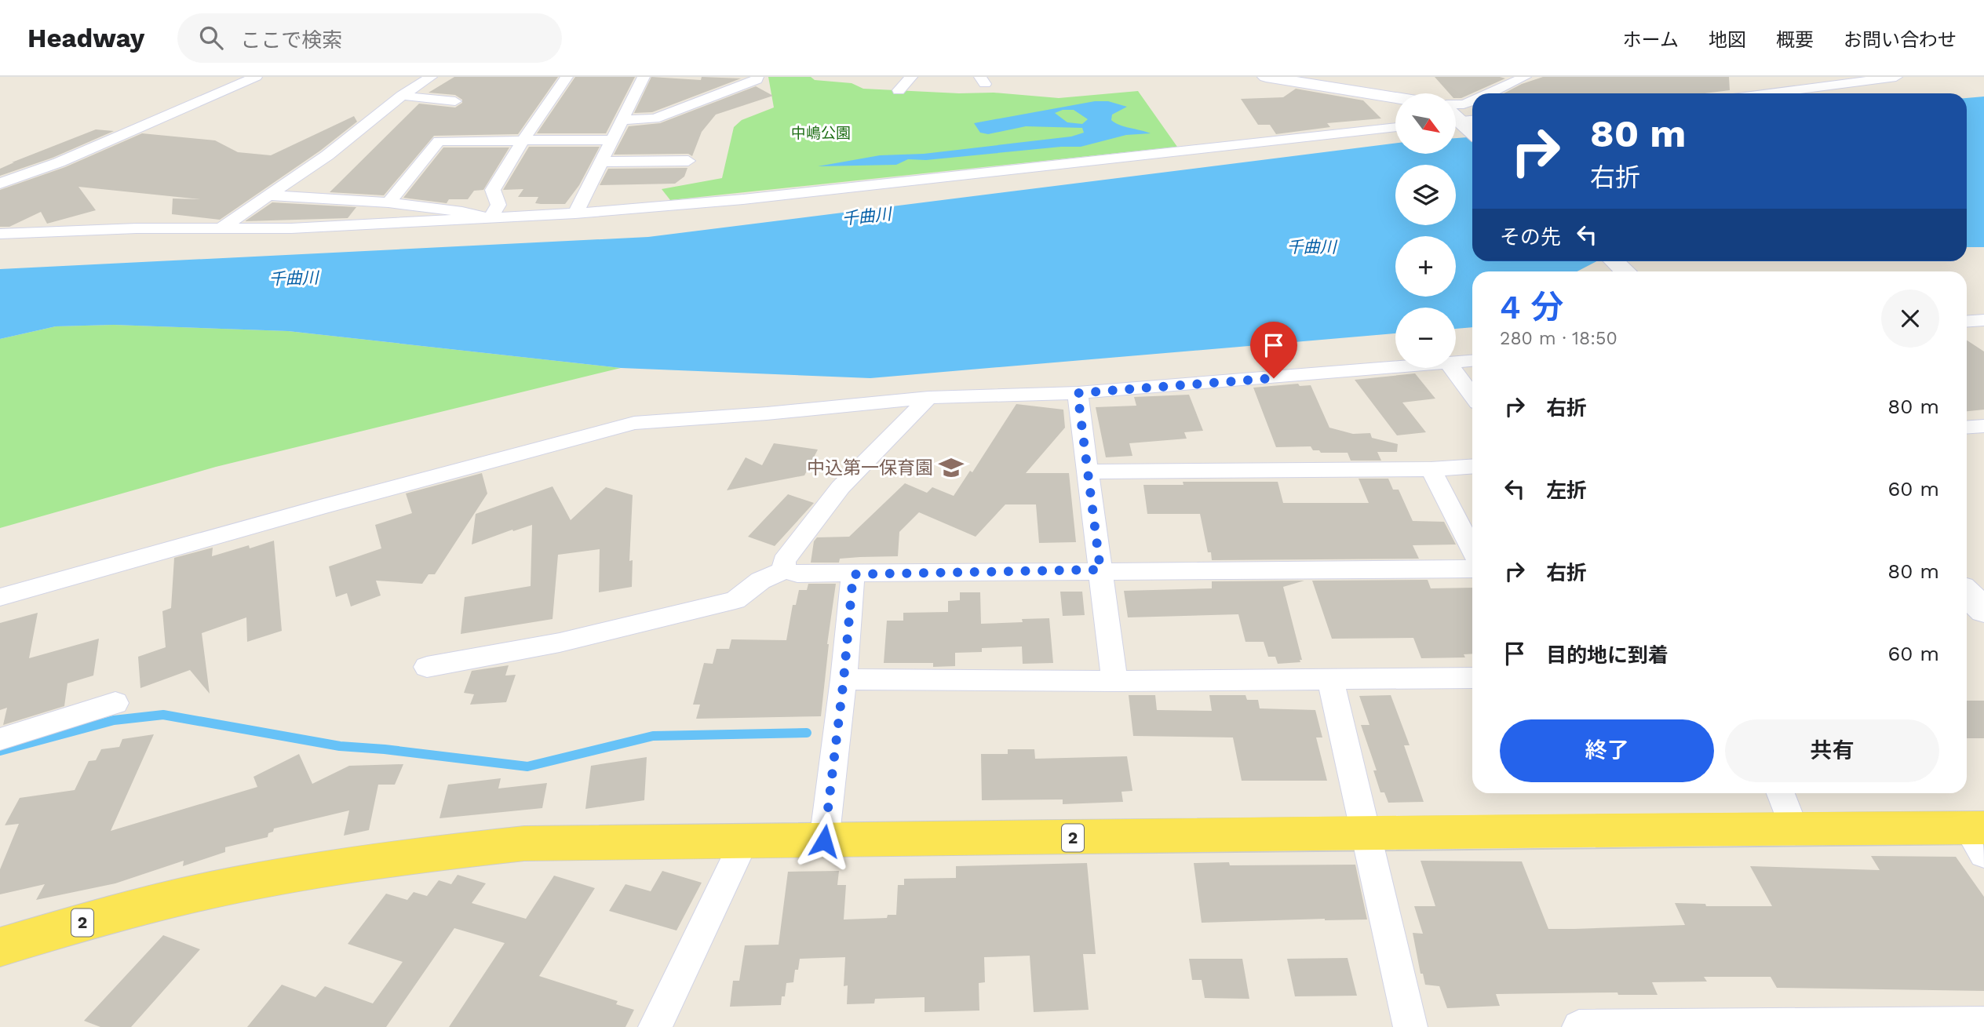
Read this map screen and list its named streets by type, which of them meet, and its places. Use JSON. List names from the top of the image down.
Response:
{
  "streets": {
    "main road": ["2"]
  },
  "water": ["千曲川"],
  "parks": ["中嶋公園"],
  "places": {
    "school or university": ["中込第一保育園"]
  },
  "north": "bottom right",
  "page": {
    "header": "Headway",
    "search": "ここで検索",
    "nav": [
      "ホーム",
      "地図",
      "概要",
      "お問い合わせ"
    ],
    "map_buttons": ["+", "−"],
    "turn": ["80 m", "右折"],
    "then": "その先",
    "heading": ["4 分", "280 m · 18:50"],
    "list": [
      {
        "name": "右折",
        "value": "80 m"
      },
      {
        "name": "左折",
        "value": "60 m"
      },
      {
        "name": "右折",
        "value": "80 m"
      },
      {
        "name": "目的地に到着",
        "value": "60 m"
      }
    ],
    "buttons": ["終了", "共有"]
  }
}
